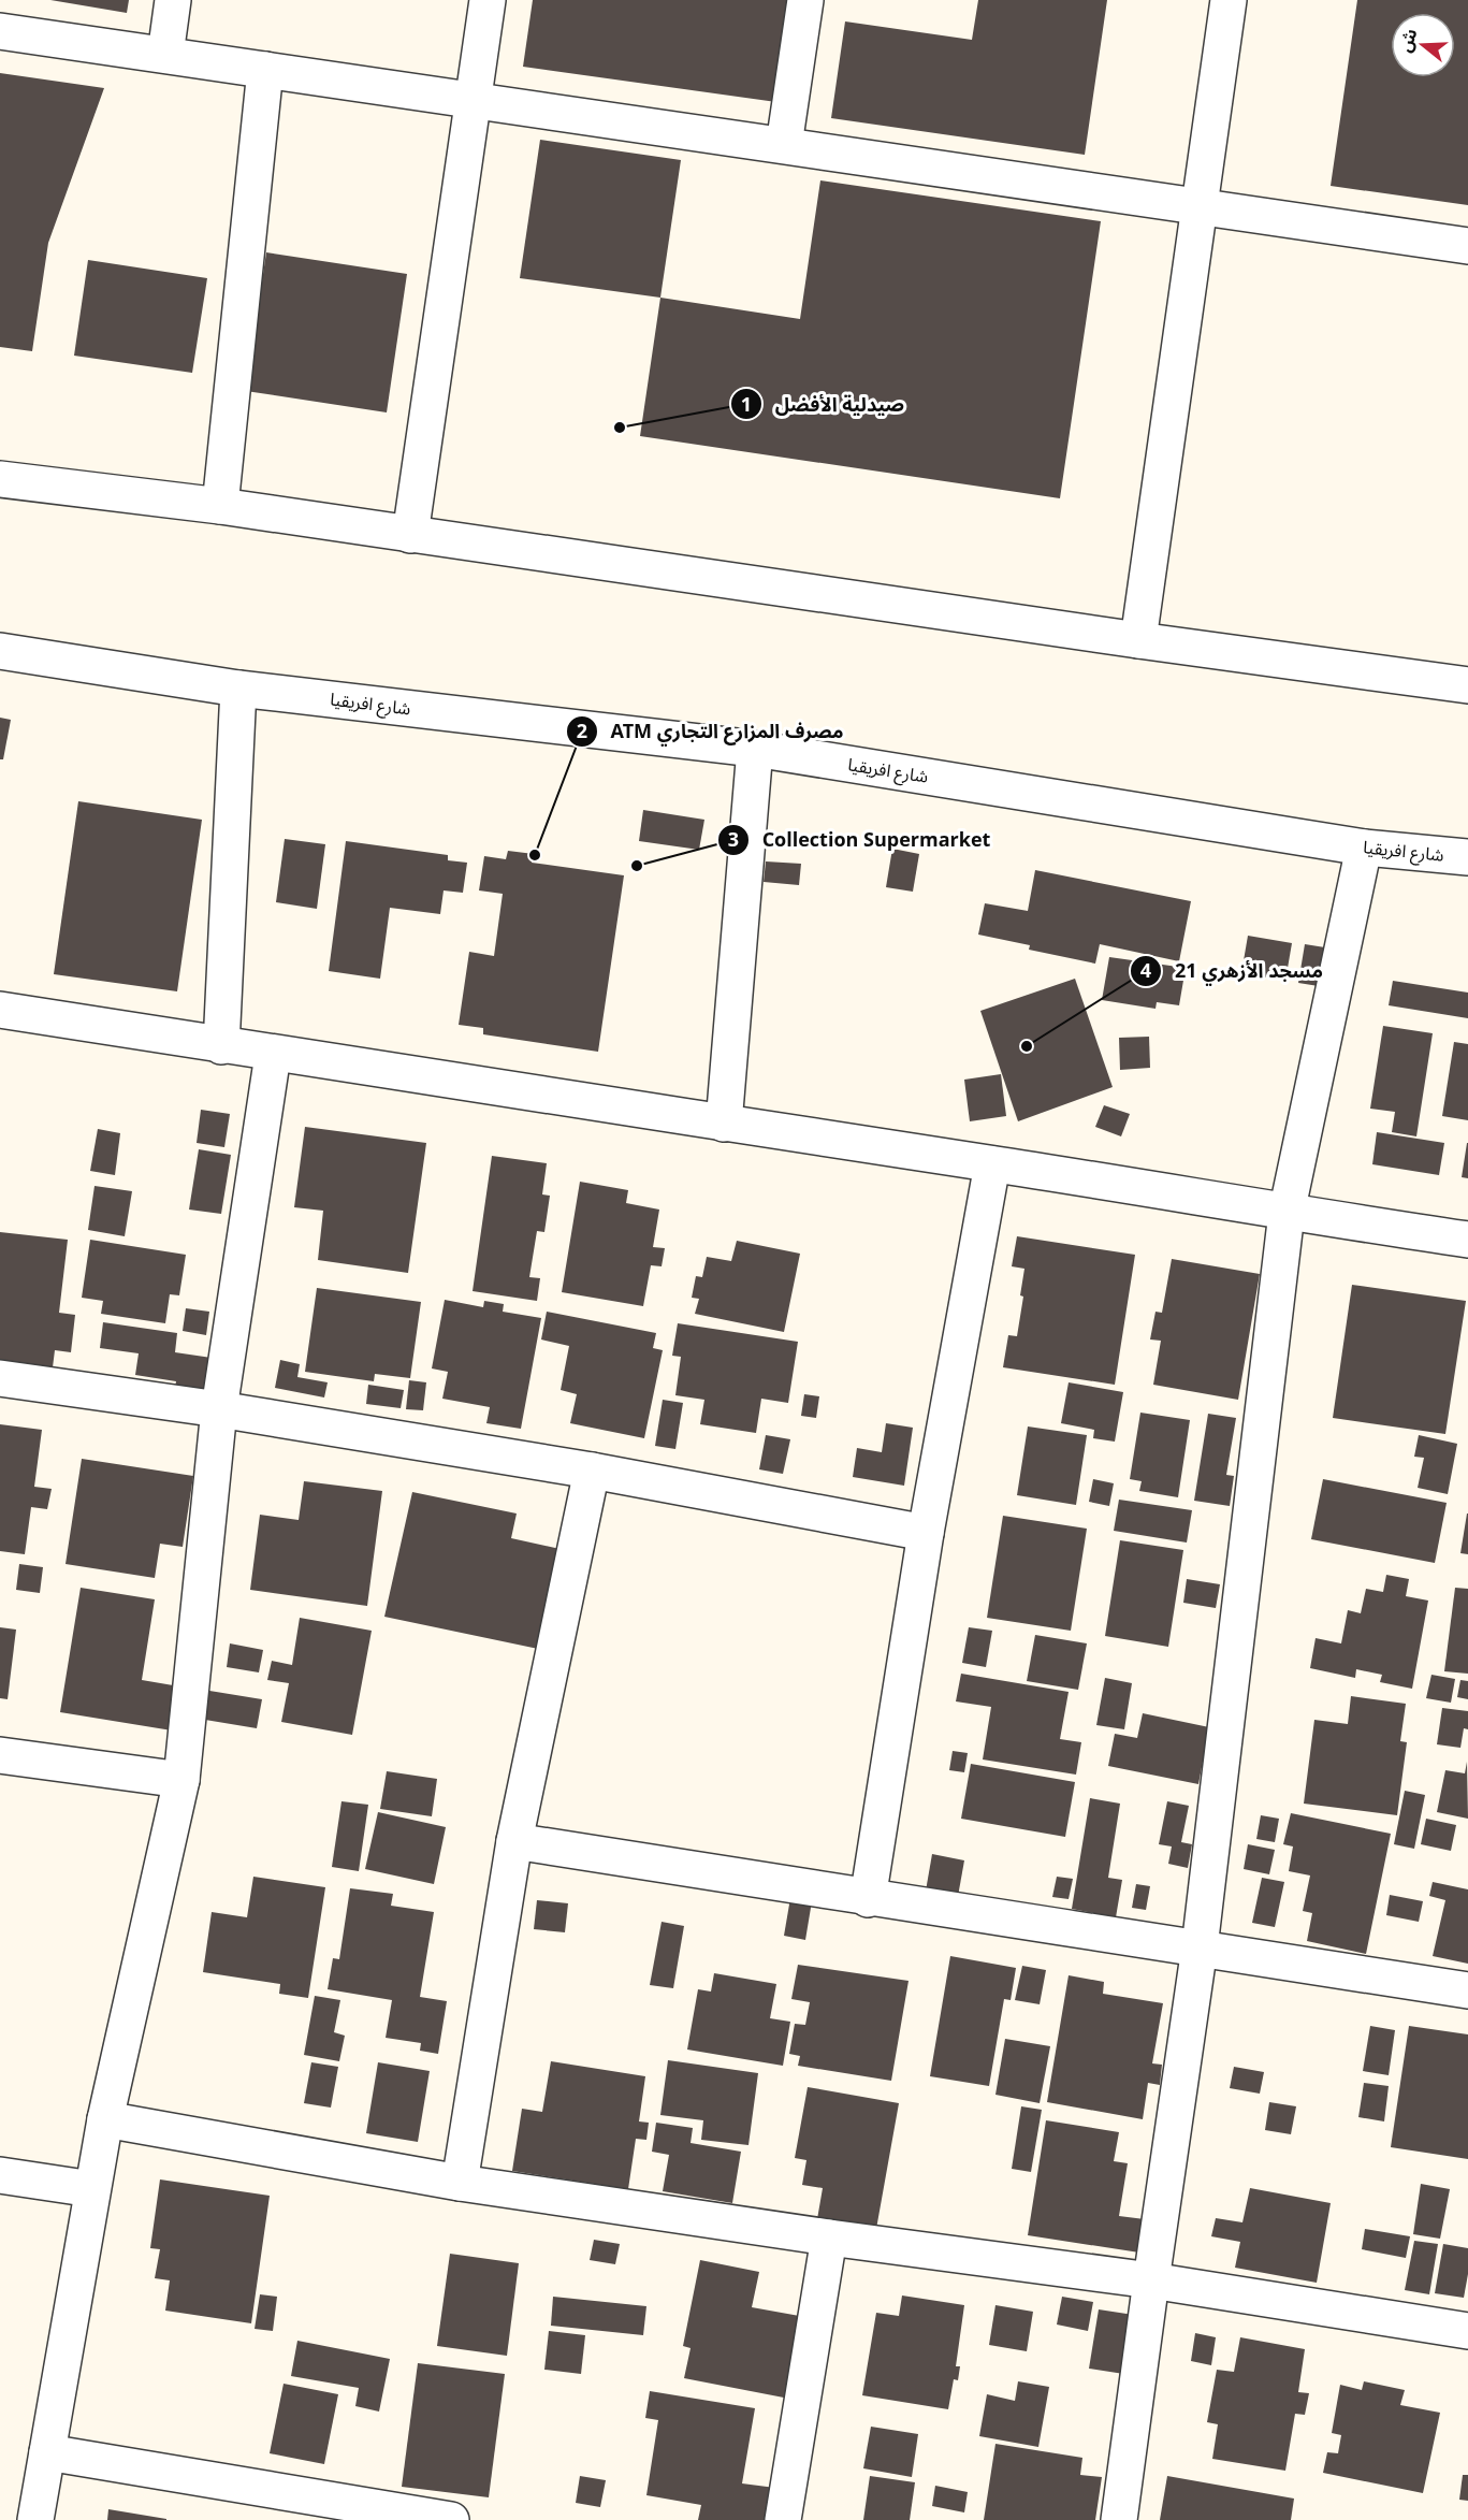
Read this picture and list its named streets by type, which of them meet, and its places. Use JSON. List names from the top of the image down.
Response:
{
  "streets": {
    "street": ["شارع افريقيا"]
  },
  "places": [
    "صيدلية الأفضل",
    "ATM مصرف المزارع التجاري",
    "Collection Supermarket",
    "مسجد الأزهري 21"
  ],
  "north": "left"
}
